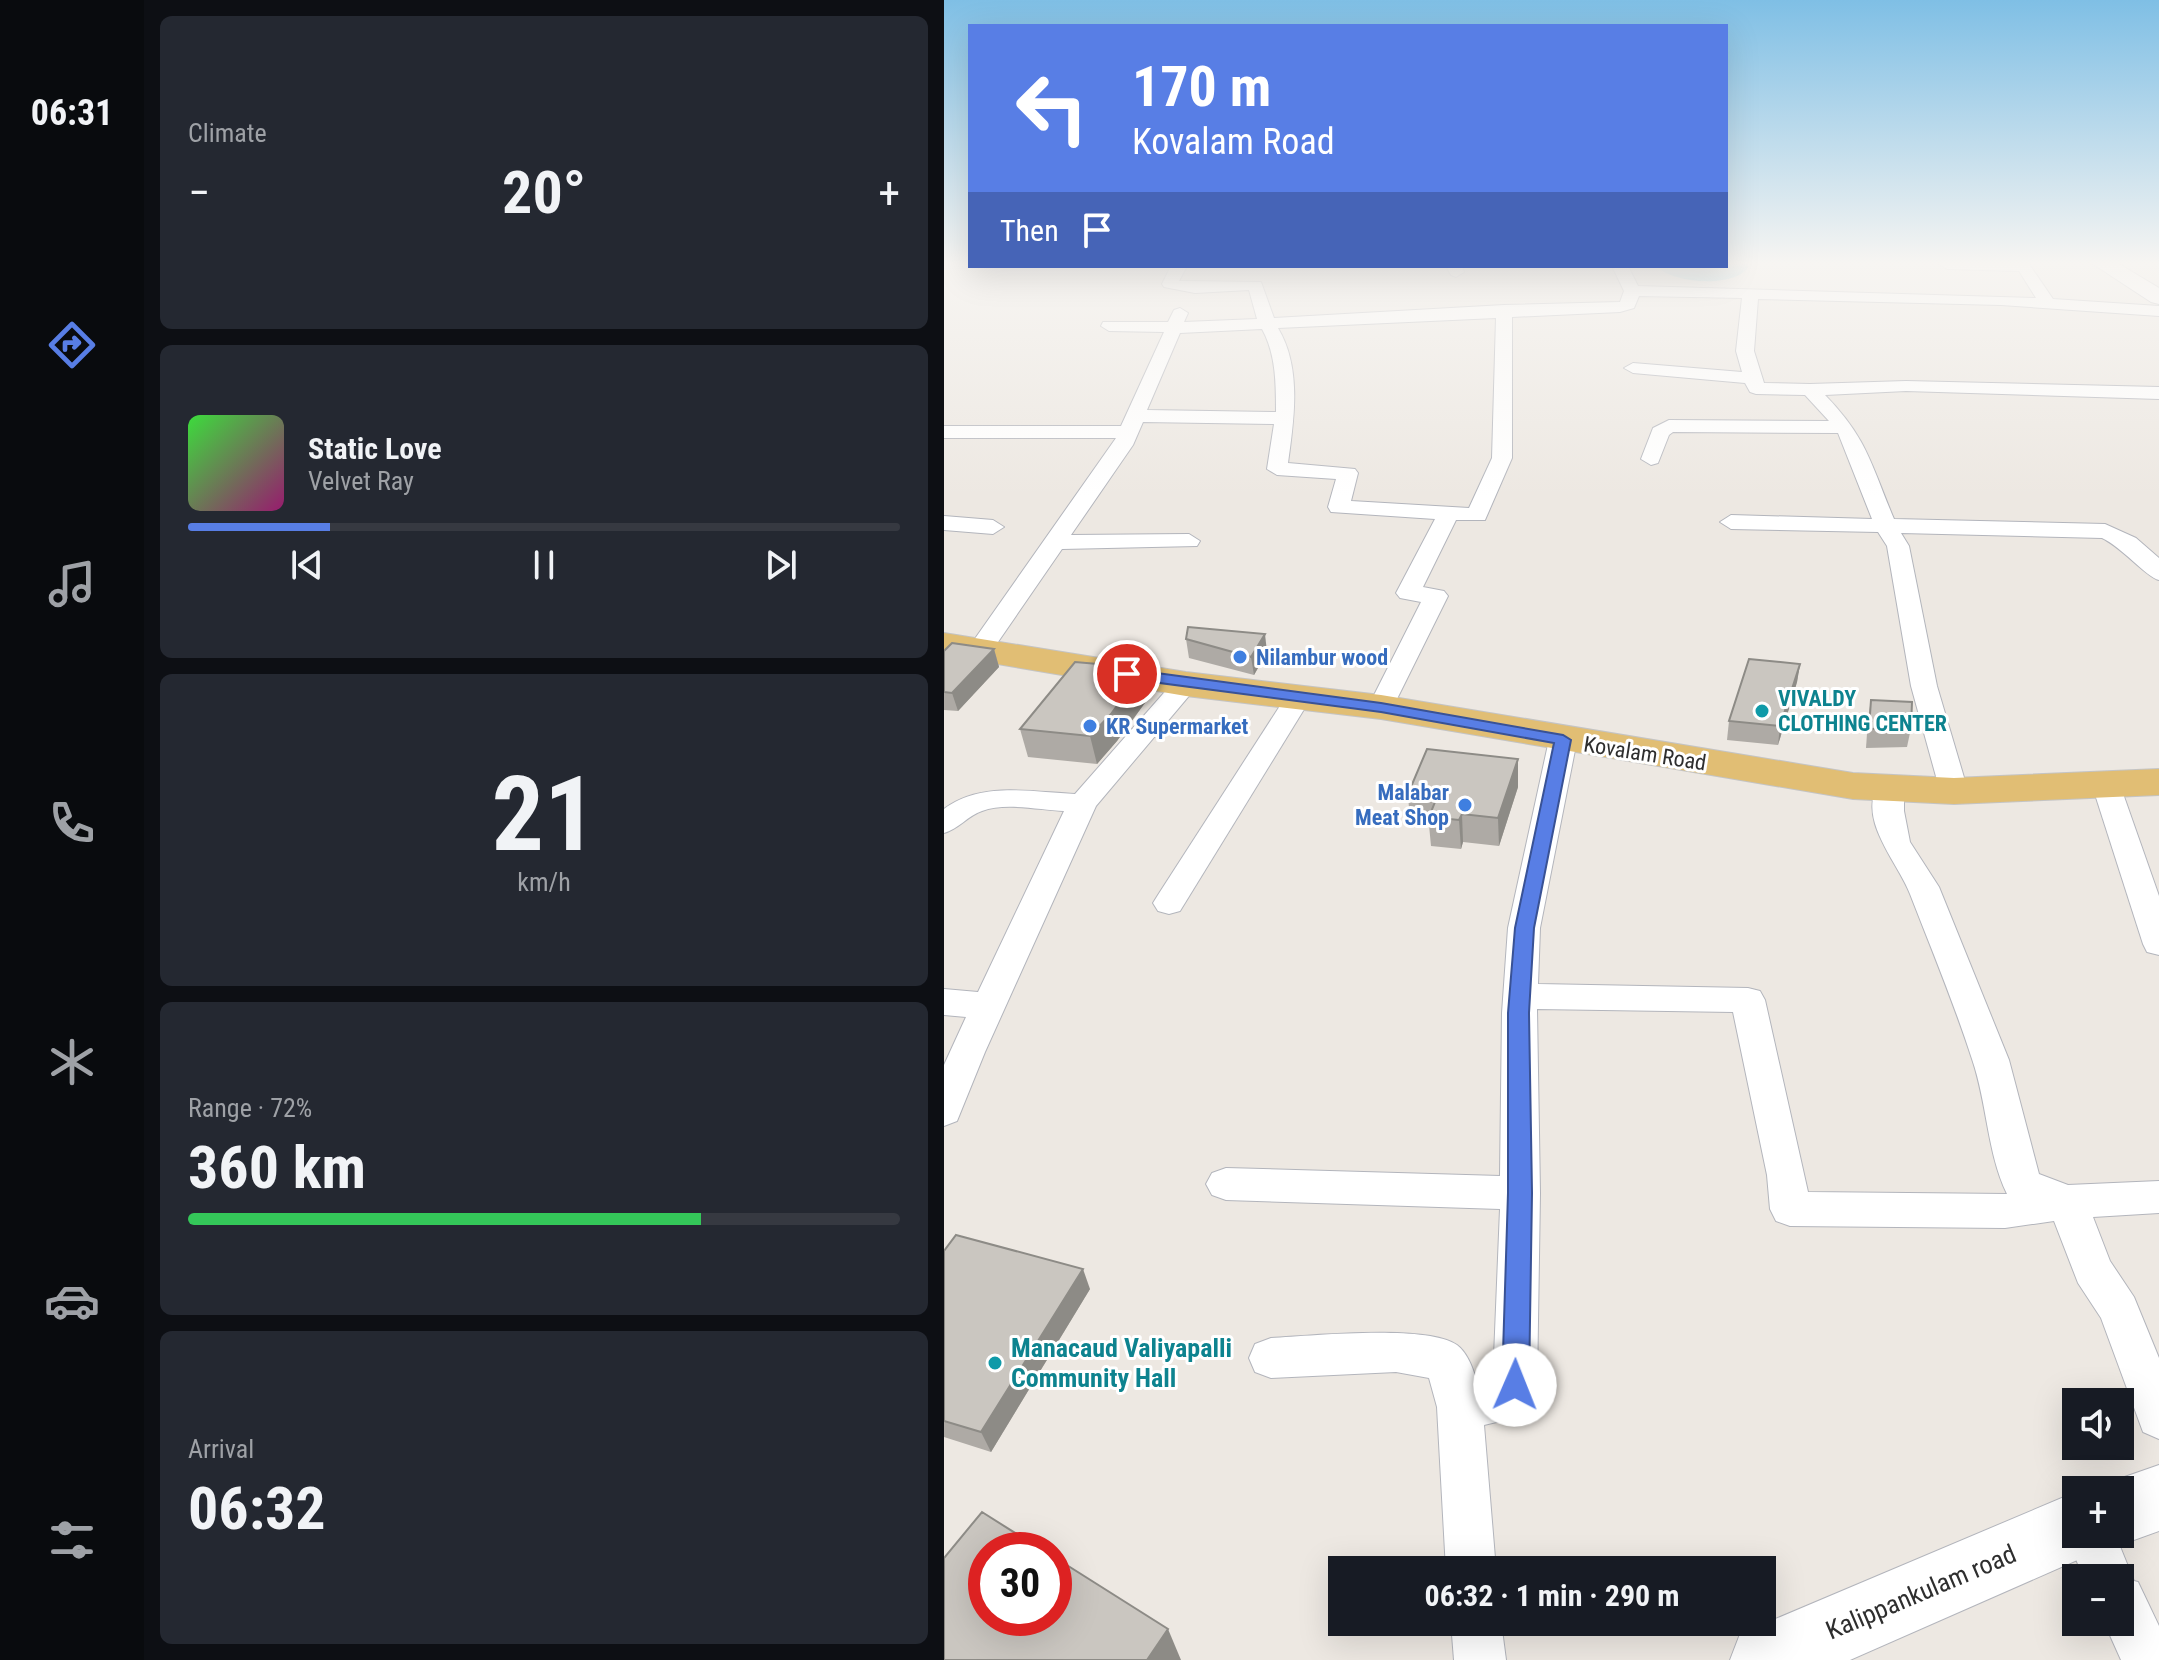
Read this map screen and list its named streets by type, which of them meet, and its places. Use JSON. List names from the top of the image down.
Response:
{
  "streets": {
    "main road": ["Kovalam Road"],
    "street": ["Kalippankulam road"]
  },
  "places": [
    "Nilambur wood",
    "VIVALDY CLOTHING CENTER",
    "KR Supermarket",
    "Malabar Meat Shop",
    "Manacaud Valiyapalli Community Hall"
  ],
  "page": {
    "tabs": "06:31",
    "tile": [
      "Climate",
      ["21", "km/h"],
      ["Range · 72%", "360 km"],
      ["Arrival", "06:32"]
    ],
    "turn": ["170 m", "Kovalam Road"],
    "heat": ["−", "20°", "+"],
    "then": "Then",
    "song": ["Static Love", "Velvet Ray"],
    "map_buttons": ["+", "−"],
    "limit": "30",
    "trip": "06:32 · 1 min · 290 m"
  }
}
